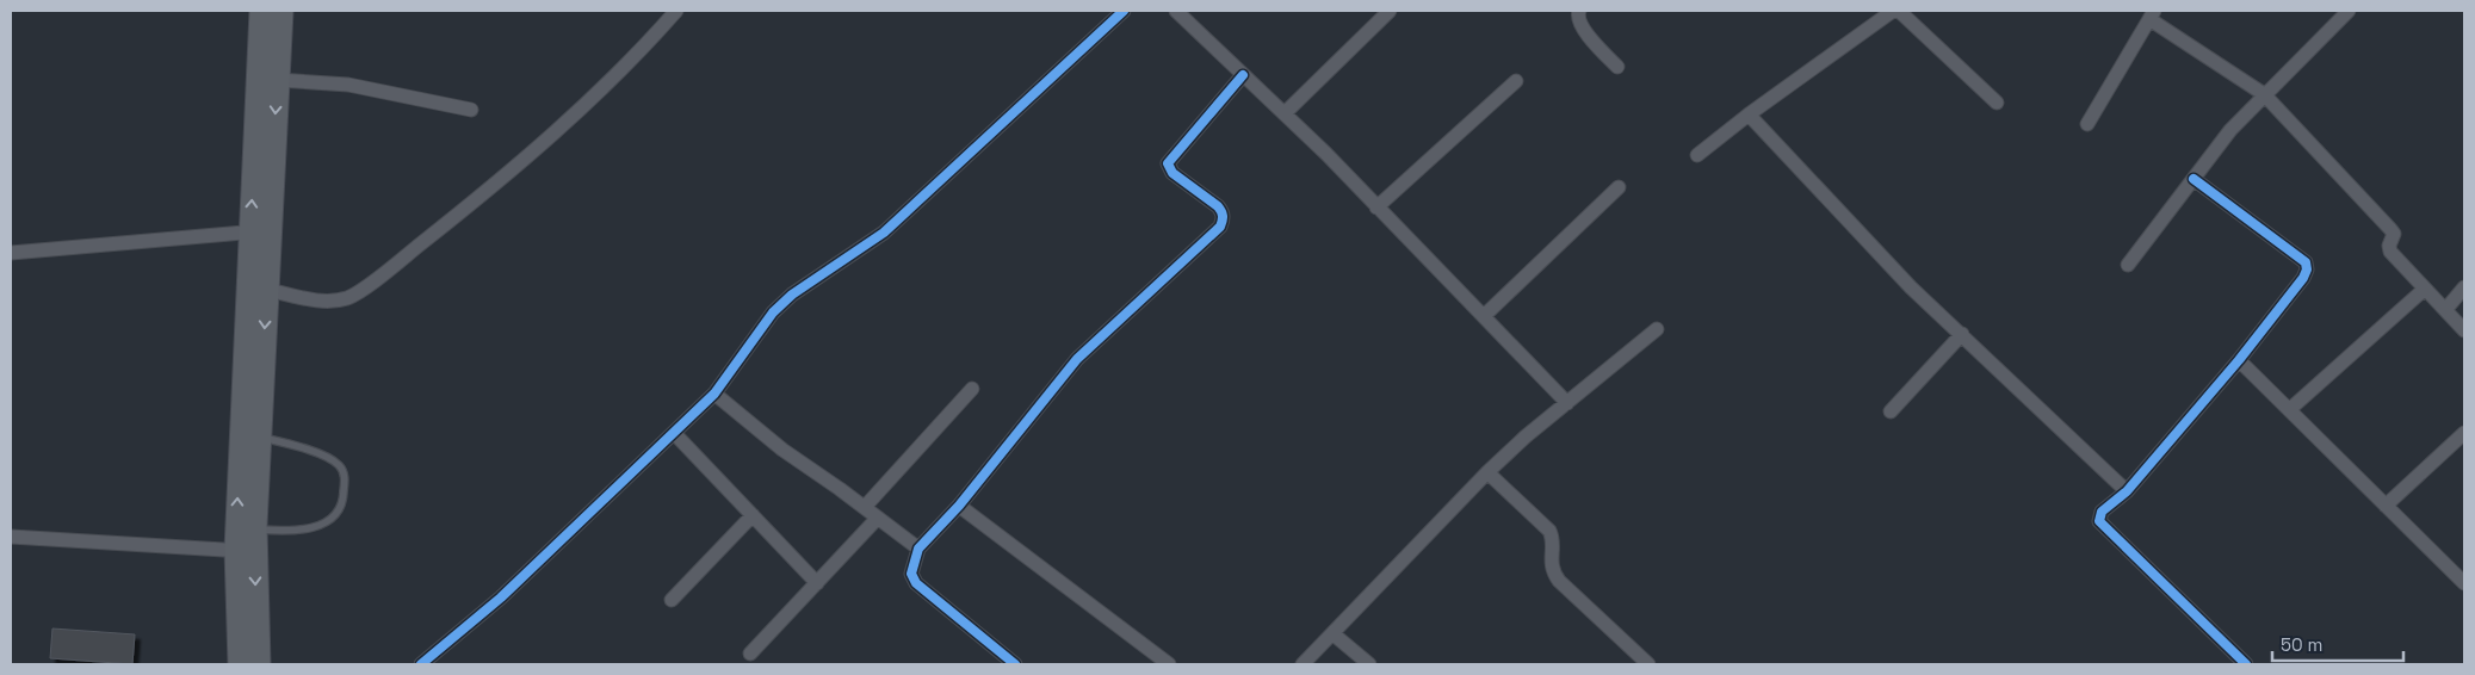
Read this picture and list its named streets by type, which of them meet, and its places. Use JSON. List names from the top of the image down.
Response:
{
  "scale_bar": "50 m"
}
